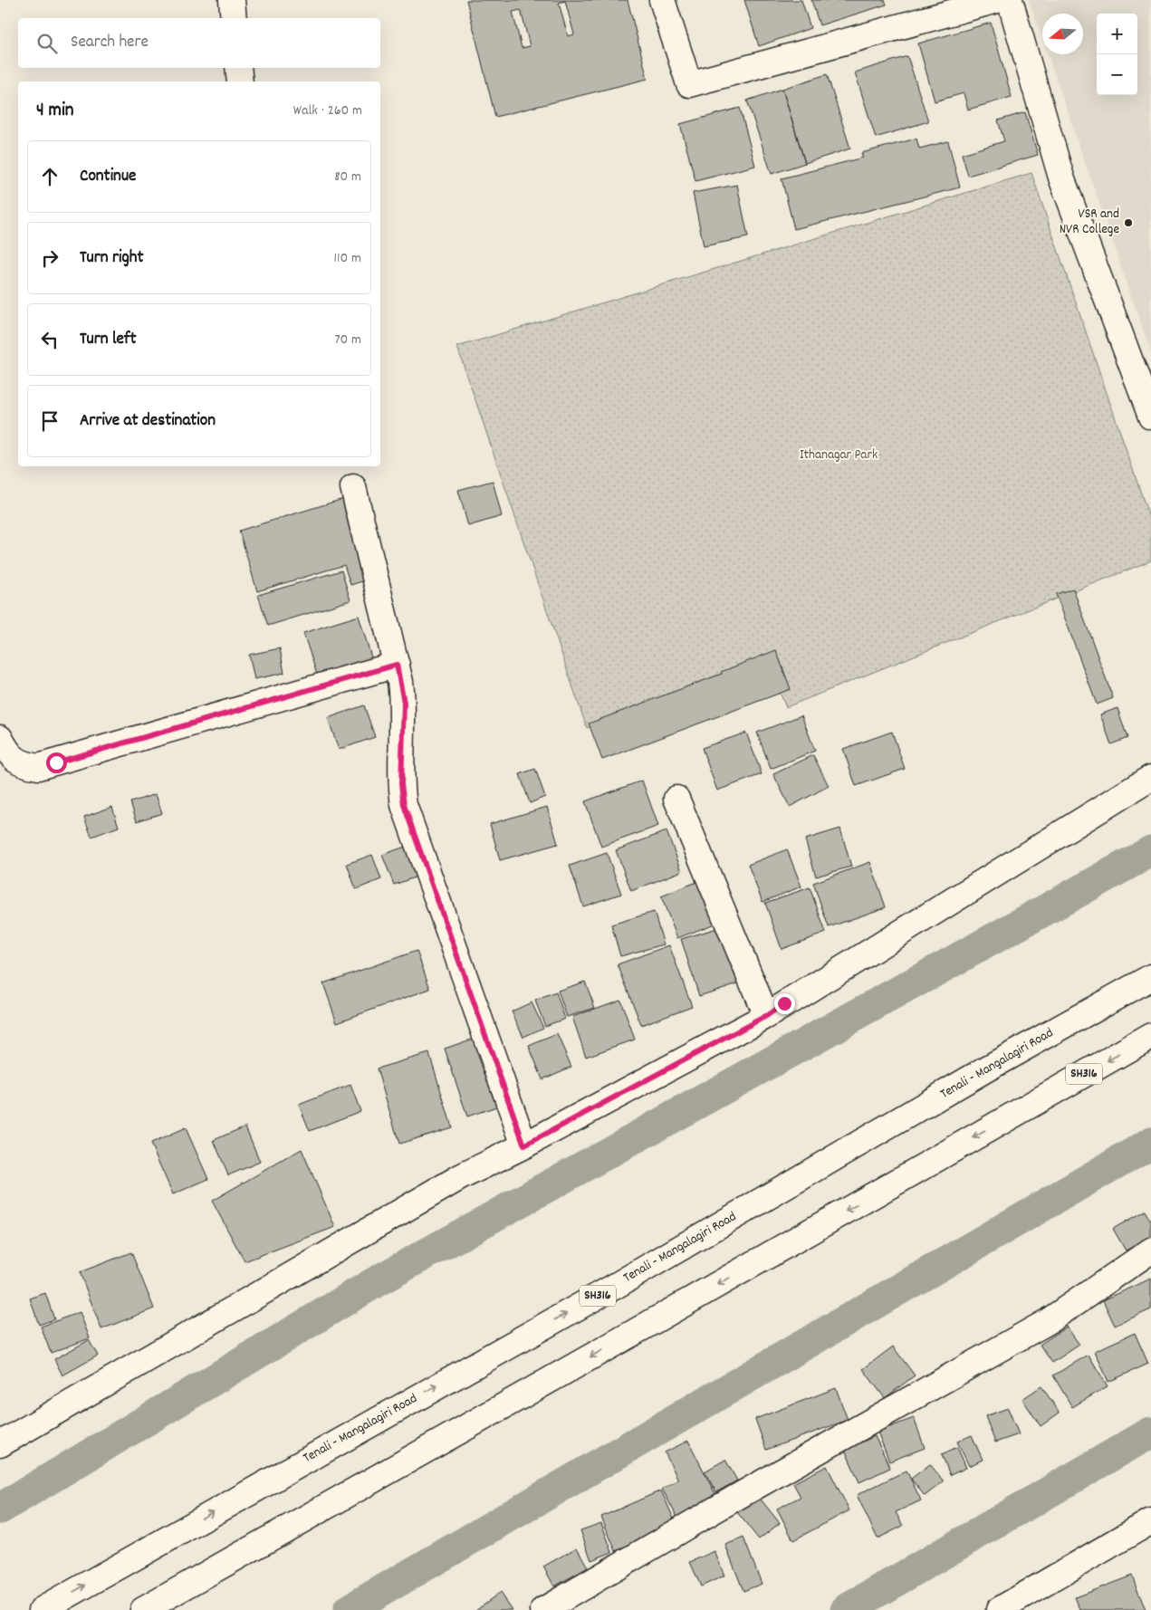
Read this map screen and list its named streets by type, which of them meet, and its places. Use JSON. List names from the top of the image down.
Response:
{
  "streets": {
    "street": ["Tenali - Mangalagiri Road", "SH316"]
  },
  "parks": ["Ithanagar Park"],
  "places": ["VSR and NVR College"],
  "north": "left",
  "page": {
    "map_buttons": ["+", "−"],
    "search": "Search here",
    "heading": ["4 min", "Walk · 260 m"],
    "list": [
      ["Continue", "80 m"],
      ["Turn right", "110 m"],
      ["Turn left", "70 m"],
      "Arrive at destination"
    ]
  }
}
